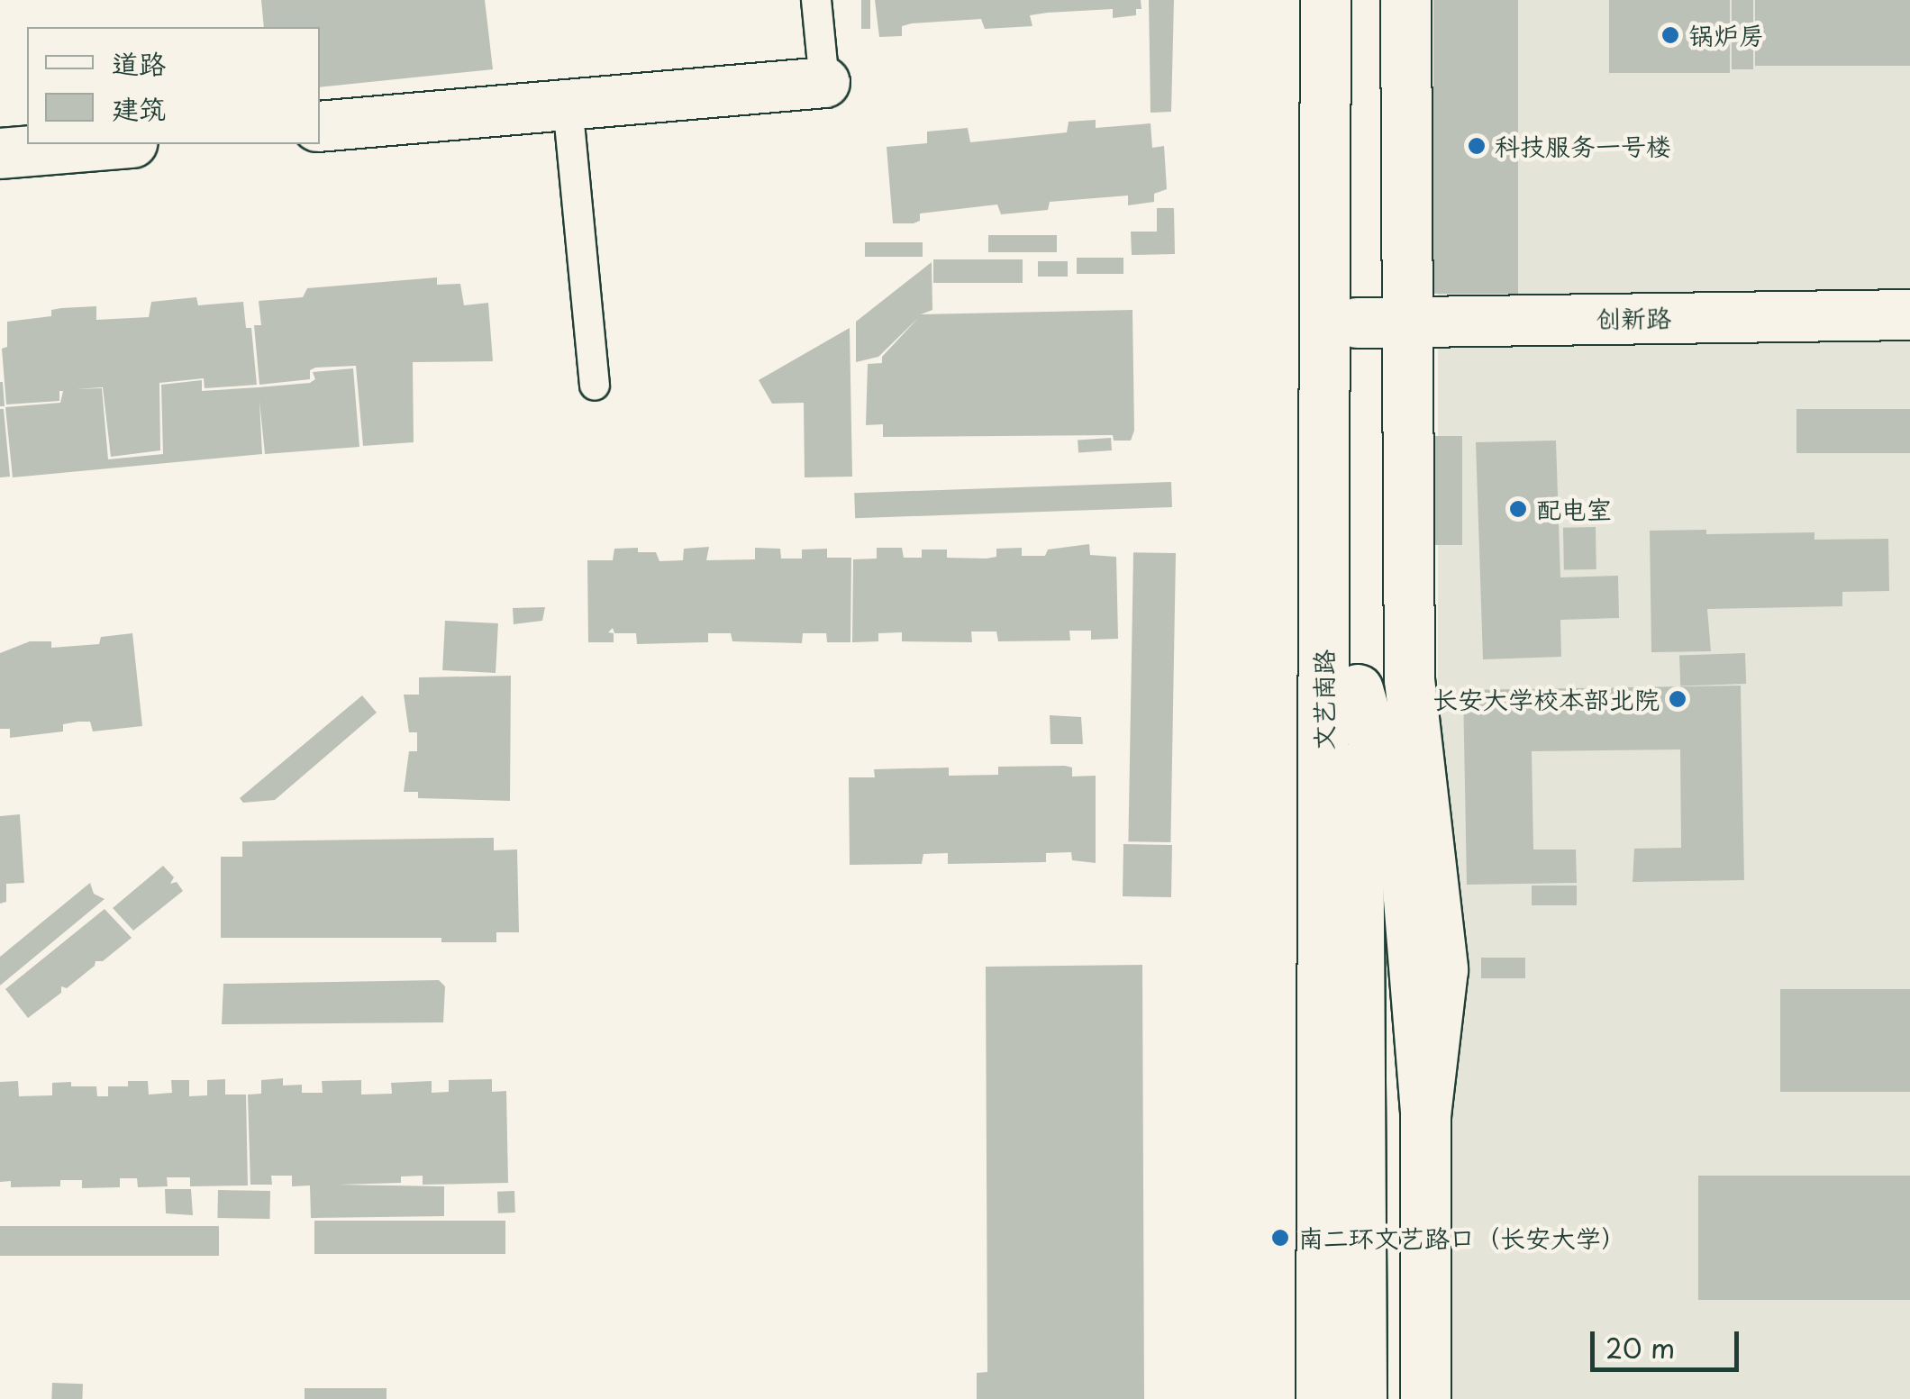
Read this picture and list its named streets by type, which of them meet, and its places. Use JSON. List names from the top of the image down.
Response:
{
  "streets": {
    "main road": ["创新路", "文艺南路"]
  },
  "crossings": [
    ["创新路", "文艺南路"]
  ],
  "places": [
    "锅炉房",
    "科技服务一号楼",
    "配电室",
    "长安大学校本部北院",
    "南二环文艺路口（长安大学）"
  ],
  "legend": ["道路", "建筑"],
  "scale_bar": "20 m"
}
